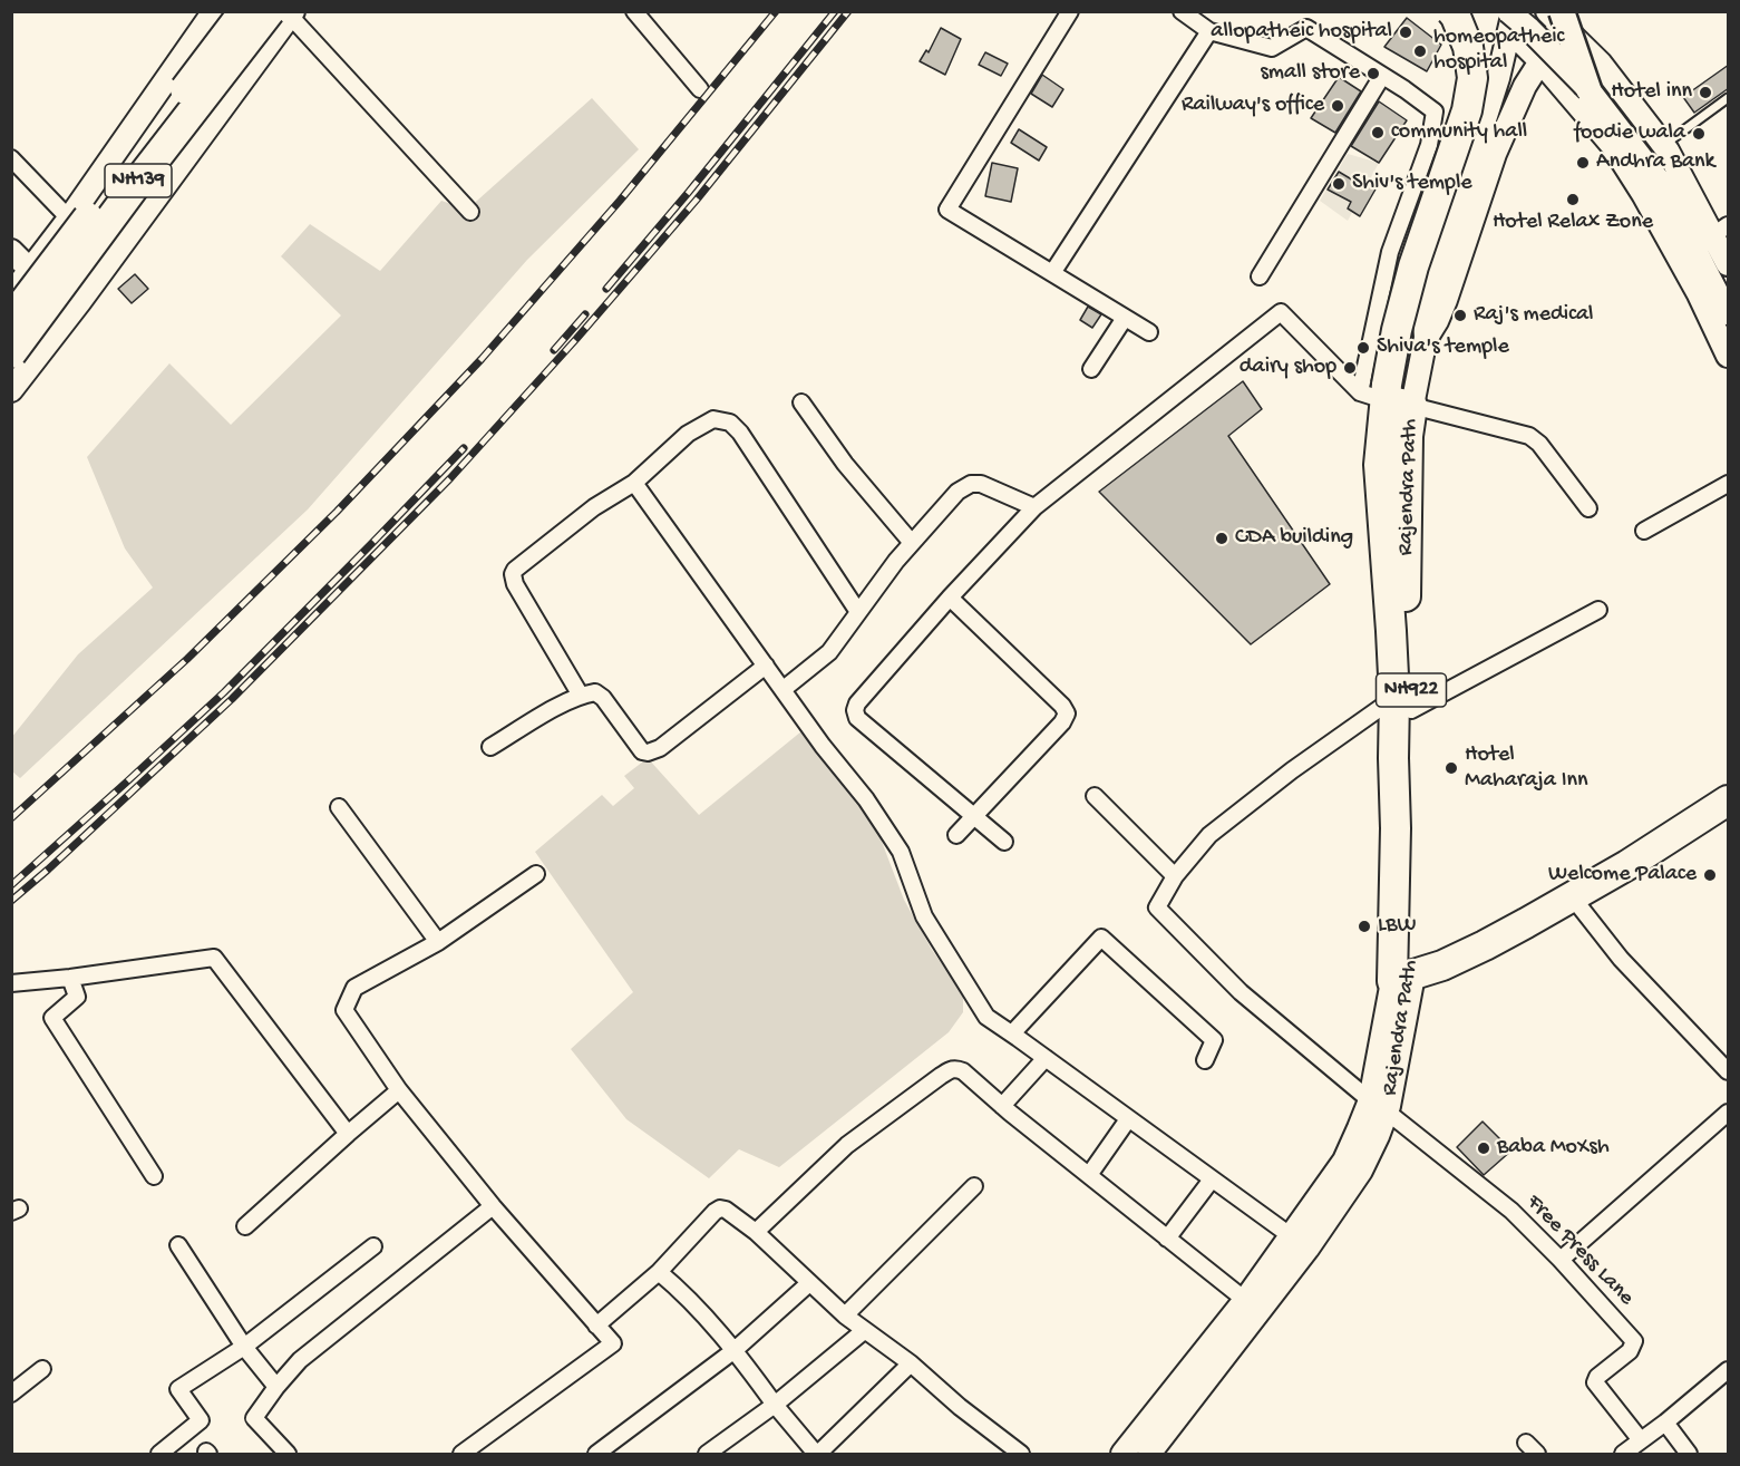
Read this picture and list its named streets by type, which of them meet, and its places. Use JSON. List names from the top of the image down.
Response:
{
  "streets": {
    "highway": ["NH139", "Rajendra Path", "NH922"],
    "street": ["Free Press Lane"]
  },
  "crossings": [
    ["Rajendra Path", "NH922"],
    ["Rajendra Path", "Free Press Lane"]
  ],
  "places": [
    "allopatheic hospital",
    "homeopatheic hospital",
    "small store",
    "Hotel inn",
    "Railway's office",
    "community hall",
    "foodie wala",
    "Andhra Bank",
    "Shiv's temple",
    "Hotel Relax Zone",
    "Raj's medical",
    "Shiva's temple",
    "dairy shop",
    "CDA building",
    "Hotel Maharaja Inn",
    "Welcome Palace",
    "LBW",
    "Baba MoXsh"
  ]
}
